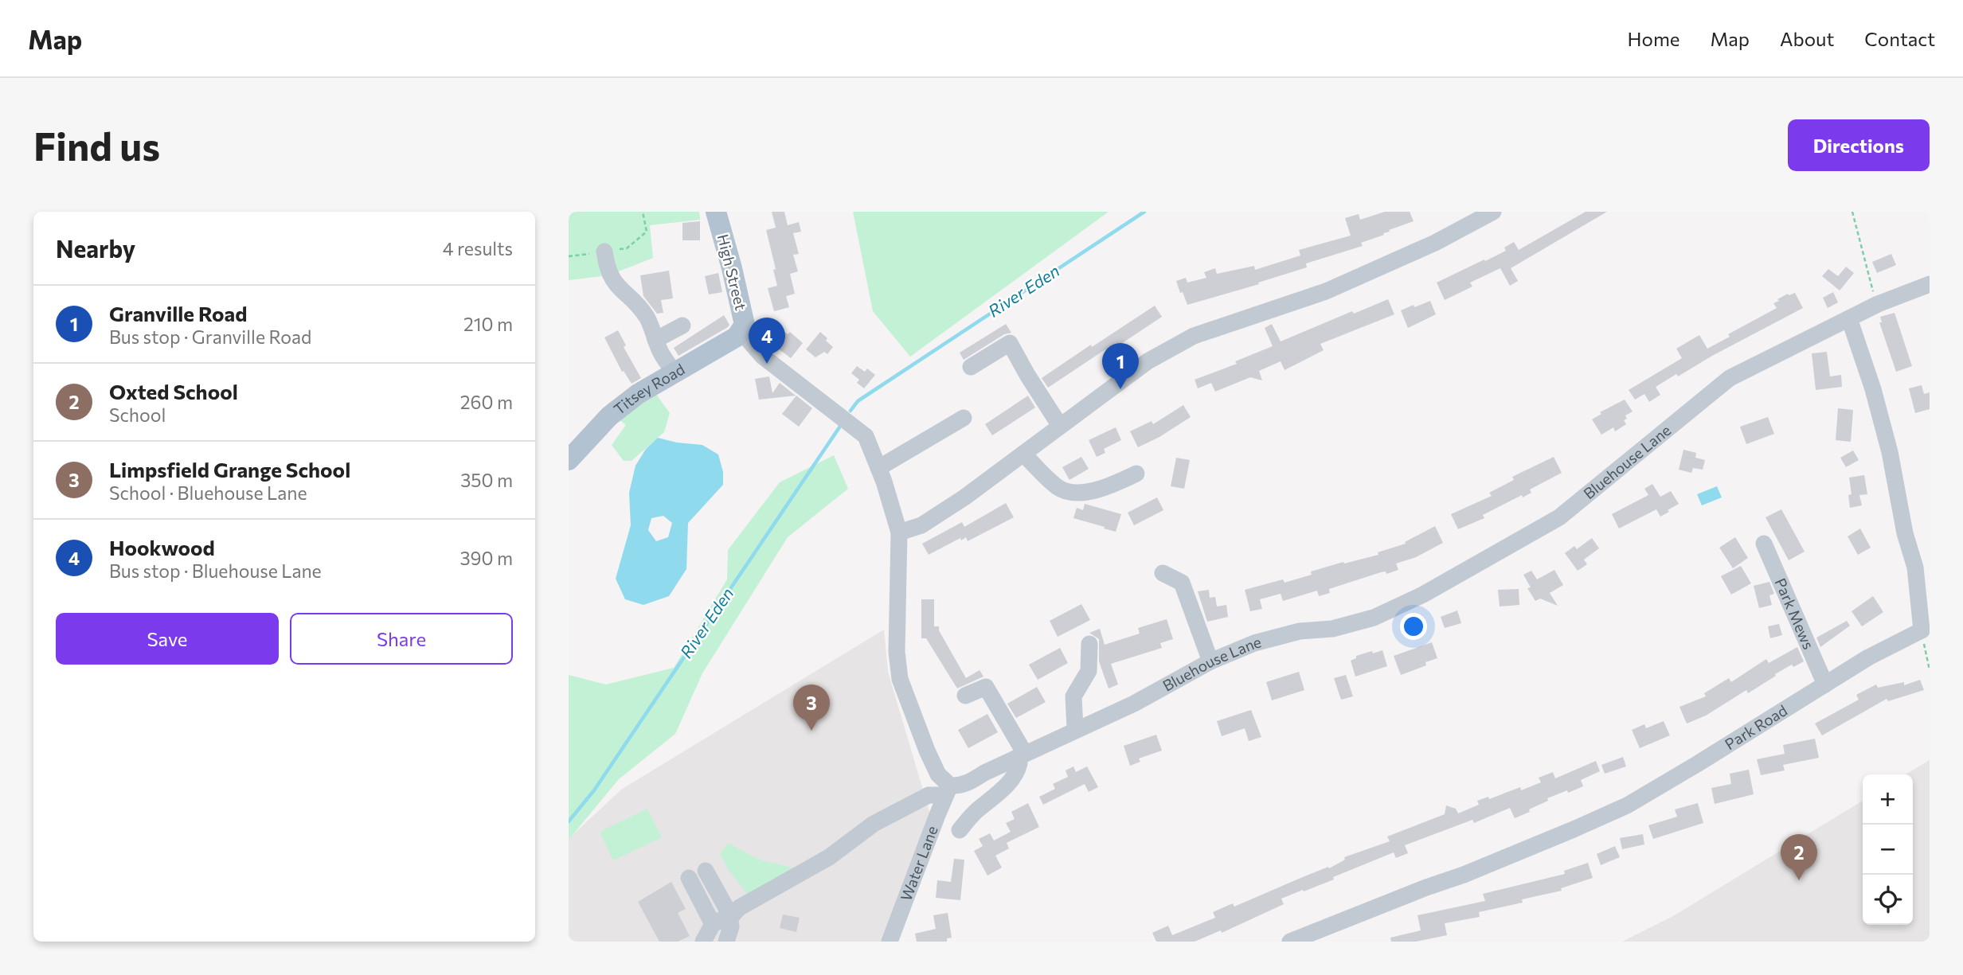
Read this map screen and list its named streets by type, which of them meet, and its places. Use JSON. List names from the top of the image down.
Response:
{
  "streets": {
    "main road": ["High Street", "Titsey Road"],
    "street": [
      "Bluehouse Lane",
      "Park Mews",
      "Park Road",
      "Water Lane"
    ]
  },
  "crossings": [
    ["High Street", "Titsey Road"],
    ["Bluehouse Lane", "Water Lane"],
    ["Park Mews", "Park Road"]
  ],
  "water": ["River Eden"],
  "page": {
    "header": "Map",
    "nav": [
      "Home",
      "Map",
      "About",
      "Contact"
    ],
    "buttons": [
      "Directions",
      ["Save", "Share"]
    ],
    "title": "Find us",
    "heading": ["Nearby", "4 results"],
    "list": [
      {
        "mark": "1",
        "name": "Granville Road",
        "note": "Bus stop · Granville Road",
        "value": "210 m"
      },
      {
        "mark": "2",
        "name": "Oxted School",
        "note": "School",
        "value": "260 m"
      },
      {
        "mark": "3",
        "name": "Limpsfield Grange School",
        "note": "School · Bluehouse Lane",
        "value": "350 m"
      },
      {
        "mark": "4",
        "name": "Hookwood",
        "note": "Bus stop · Bluehouse Lane",
        "value": "390 m"
      }
    ],
    "pins": [
      "4",
      "1",
      "3",
      "2"
    ],
    "map_buttons": ["+", "−"]
  }
}
